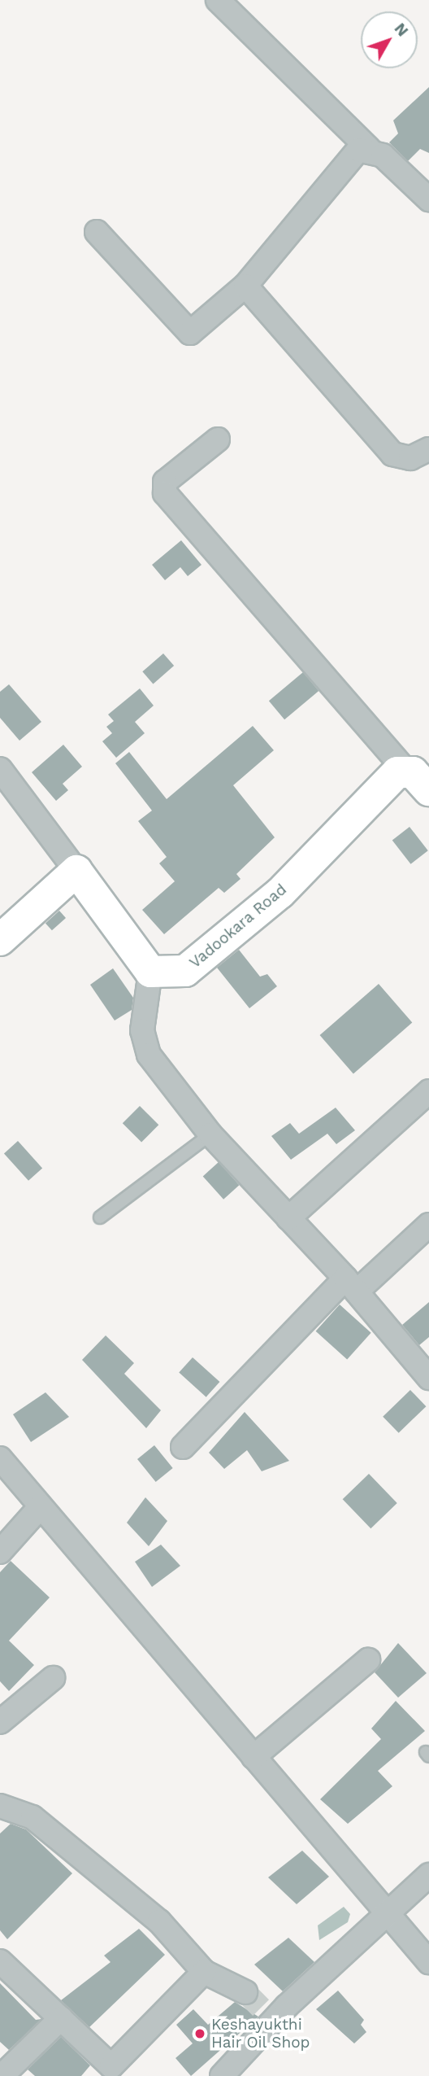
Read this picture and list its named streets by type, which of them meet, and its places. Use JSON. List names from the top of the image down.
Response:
{
  "streets": {
    "main road": ["Vadookara Road"]
  },
  "places": ["Keshayukthi Hair Oil Shop"],
  "north": "top right"
}
